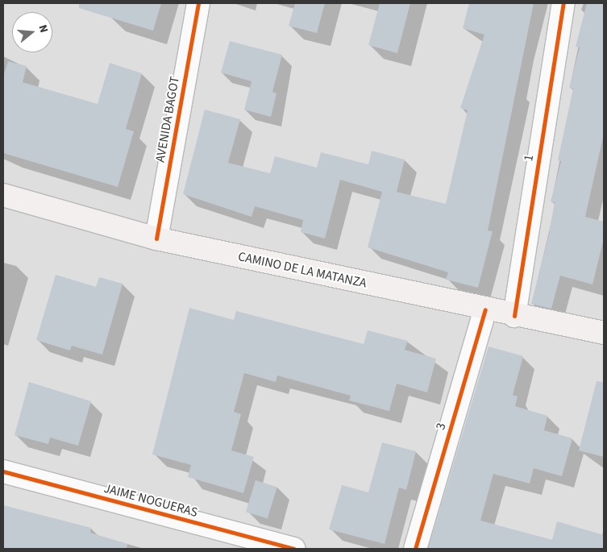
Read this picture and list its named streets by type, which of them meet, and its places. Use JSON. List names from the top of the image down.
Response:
{
  "streets": {
    "main road": ["CAMINO DE LA MATANZA"],
    "street": [
      "AVENIDA BAGOT",
      "1",
      "3",
      "JAIME NOGUERAS"
    ]
  },
  "crossings": [
    ["AVENIDA BAGOT", "CAMINO DE LA MATANZA"],
    ["1", "CAMINO DE LA MATANZA"],
    ["CAMINO DE LA MATANZA", "3"]
  ],
  "north": "right"
}
